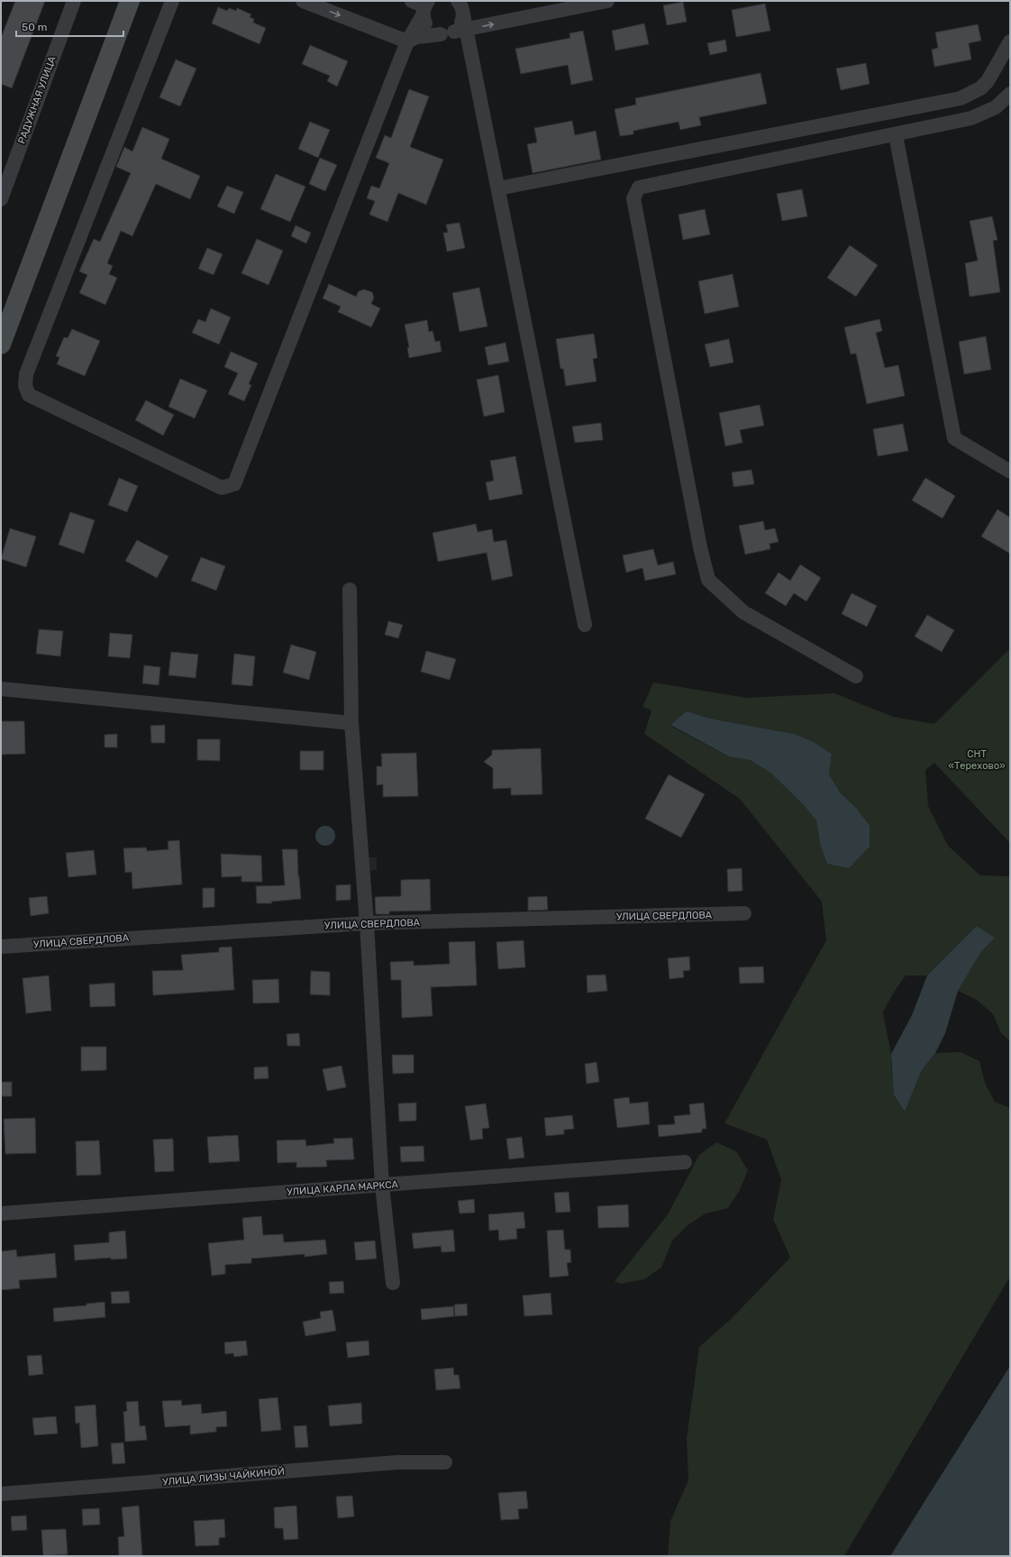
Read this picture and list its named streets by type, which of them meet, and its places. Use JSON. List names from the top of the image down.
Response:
{
  "streets": {
    "street": [
      "РАДУЖНАЯ УЛИЦА",
      "УЛИЦА СВЕРДЛОВА",
      "УЛИЦА КАРЛА МАРКСА",
      "УЛИЦА ЛИЗЫ ЧАЙКИНОЙ"
    ]
  },
  "parks": ["СНТ «Терехово»"],
  "scale_bar": "50 m"
}
